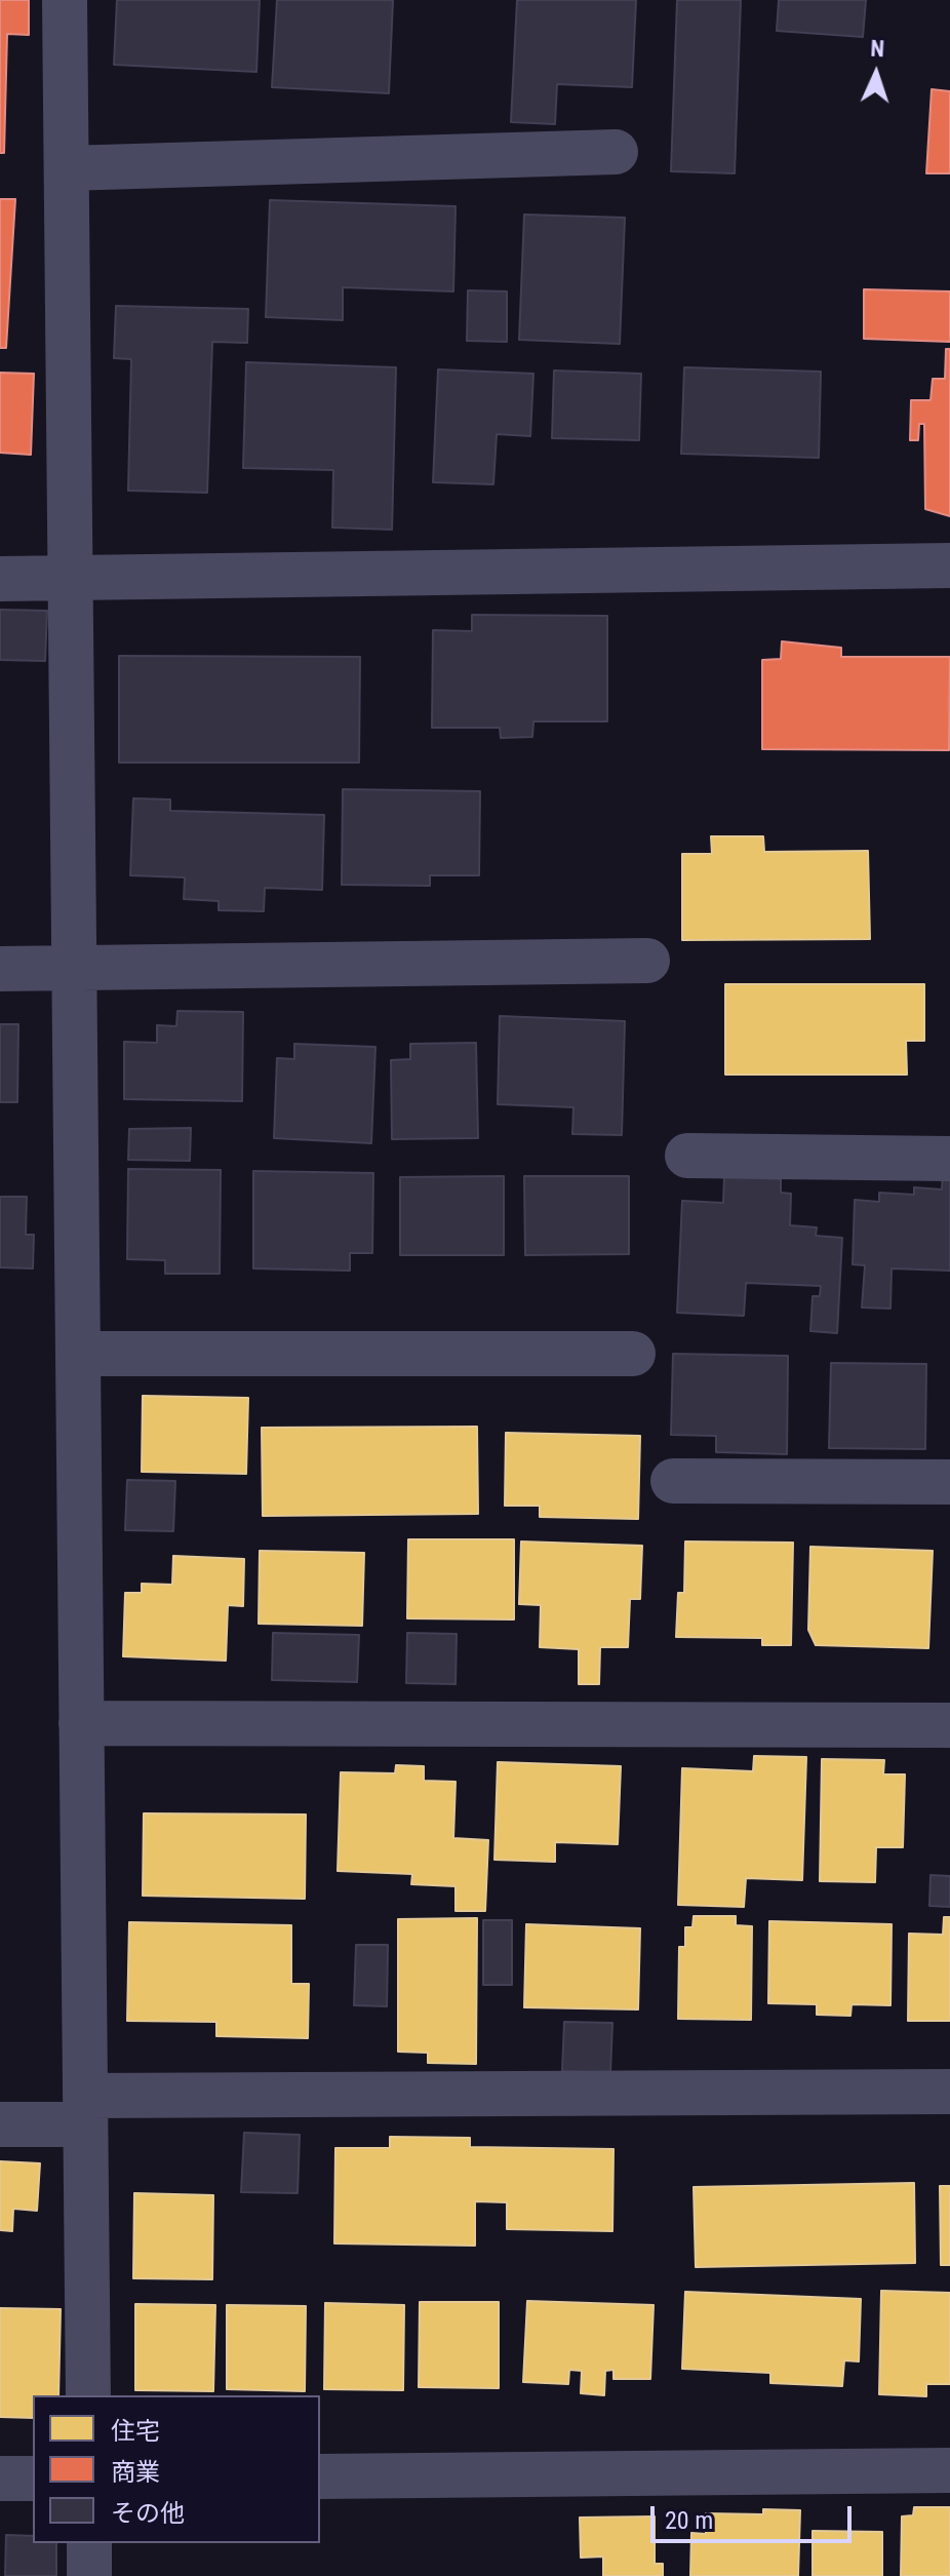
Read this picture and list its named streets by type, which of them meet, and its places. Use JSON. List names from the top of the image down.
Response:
{
  "legend": ["住宅", "商業", "その他"],
  "scale_bar": "20 m",
  "north": "top"
}
